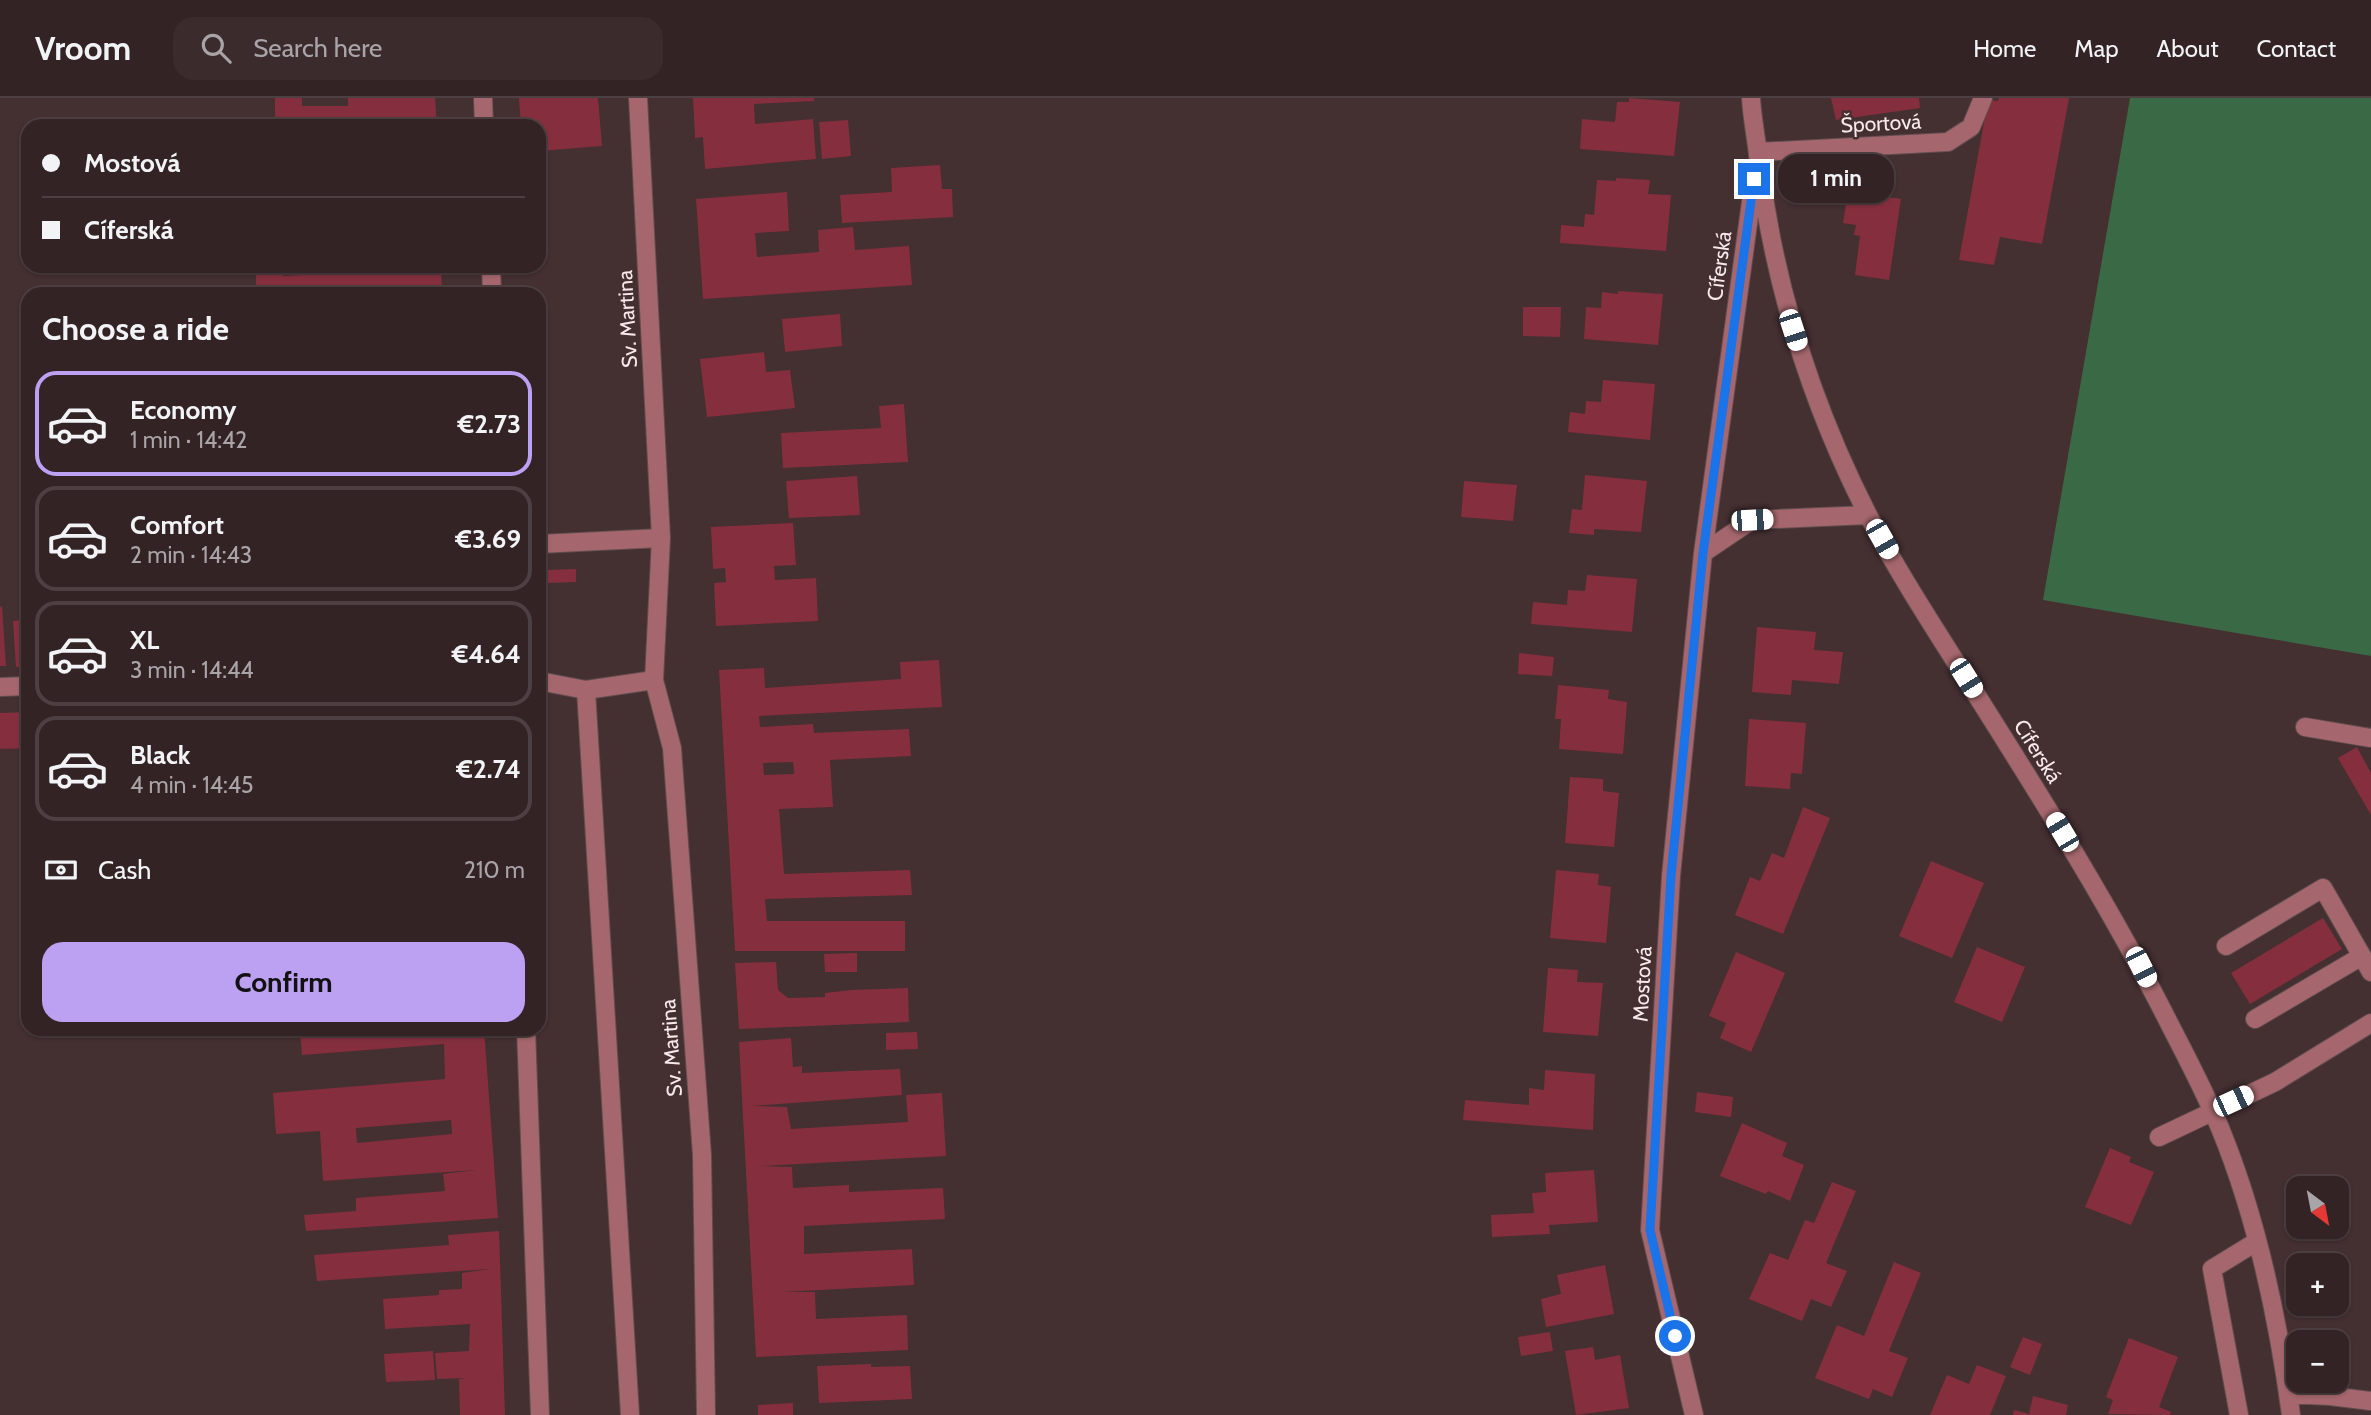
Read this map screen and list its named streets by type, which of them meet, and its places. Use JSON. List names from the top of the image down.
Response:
{
  "streets": {
    "street": [
      "Športová",
      "Cíferská",
      "Sv. Martina",
      "Mostová"
    ]
  },
  "crossings": [
    ["Športová", "Cíferská"],
    ["Cíferská", "Mostová"]
  ],
  "north": "bottom right",
  "page": {
    "header": "Vroom",
    "search": "Search here",
    "nav": [
      "Home",
      "Map",
      "About",
      "Contact"
    ],
    "banner": ["Mostová", "Cíferská"],
    "bubble": "1 min",
    "heading": "Choose a ride",
    "list": [
      {
        "name": "Economy",
        "note": "1 min · 14:42",
        "value": "€2.73"
      },
      {
        "name": "Comfort",
        "note": "2 min · 14:43",
        "value": "€3.69"
      },
      {
        "name": "XL",
        "note": "3 min · 14:44",
        "value": "€4.64"
      },
      {
        "name": "Black",
        "note": "4 min · 14:45",
        "value": "€2.74"
      }
    ],
    "pay": ["Cash", "210 m"],
    "buttons": "Confirm",
    "map_buttons": ["+", "−"]
  }
}
